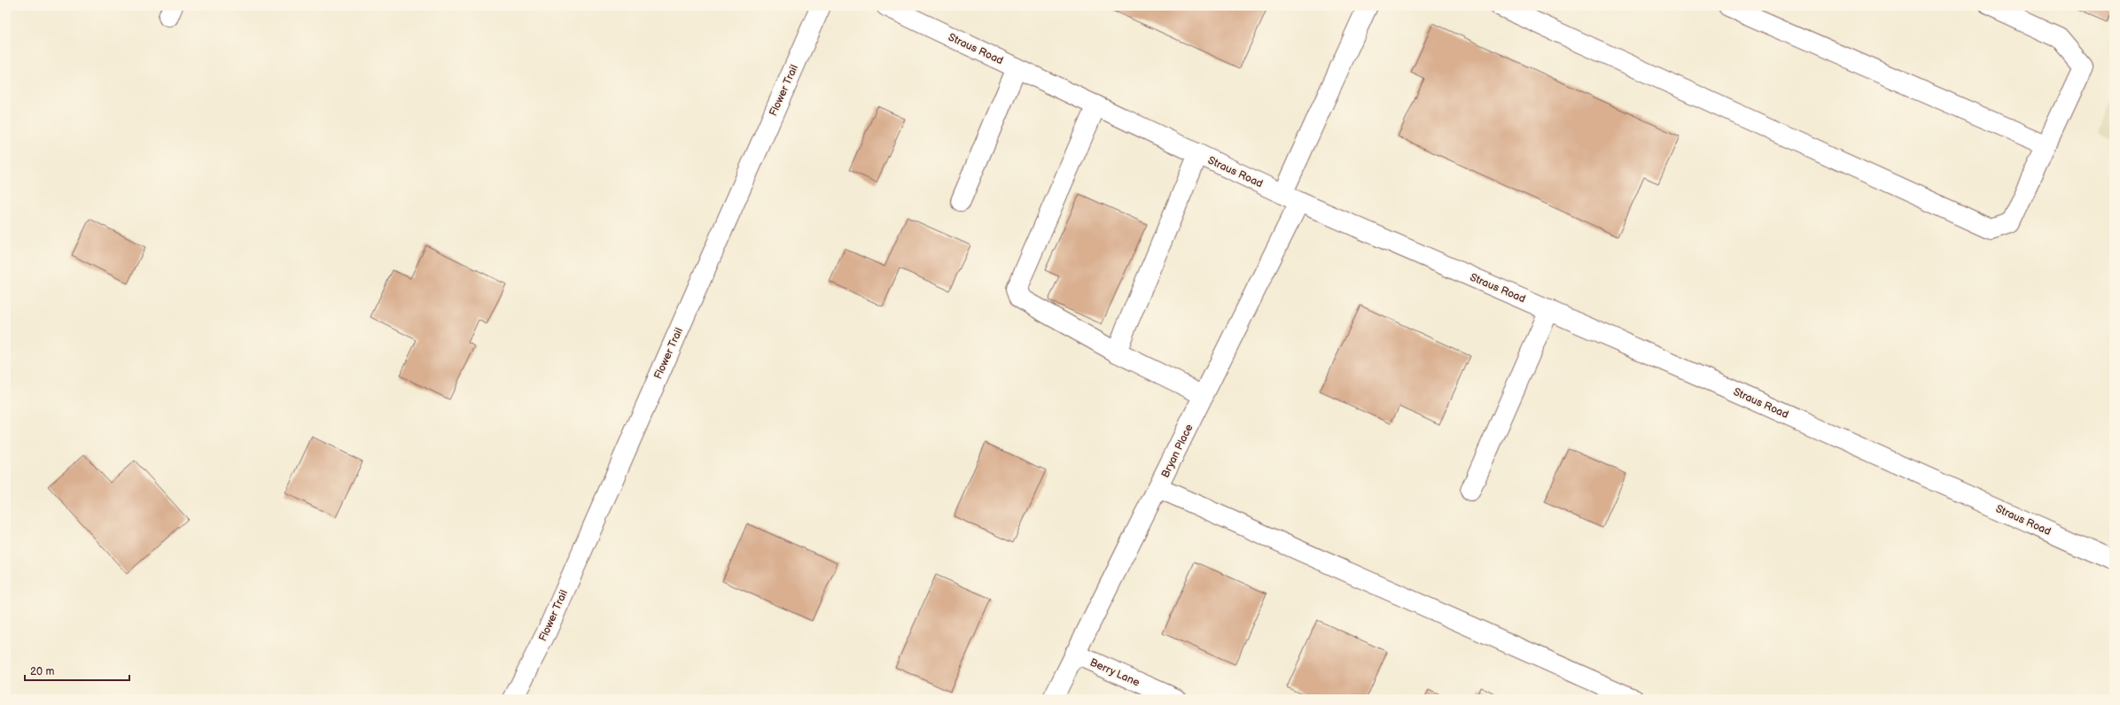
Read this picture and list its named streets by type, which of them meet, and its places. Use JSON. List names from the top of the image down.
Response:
{
  "streets": {
    "street": [
      "Straus Road",
      "Flower Trail",
      "Bryan Place",
      "Berry Lane"
    ]
  },
  "crossings": [
    ["Straus Road", "Bryan Place"],
    ["Bryan Place", "Berry Lane"]
  ],
  "scale_bar": "20 m"
}
